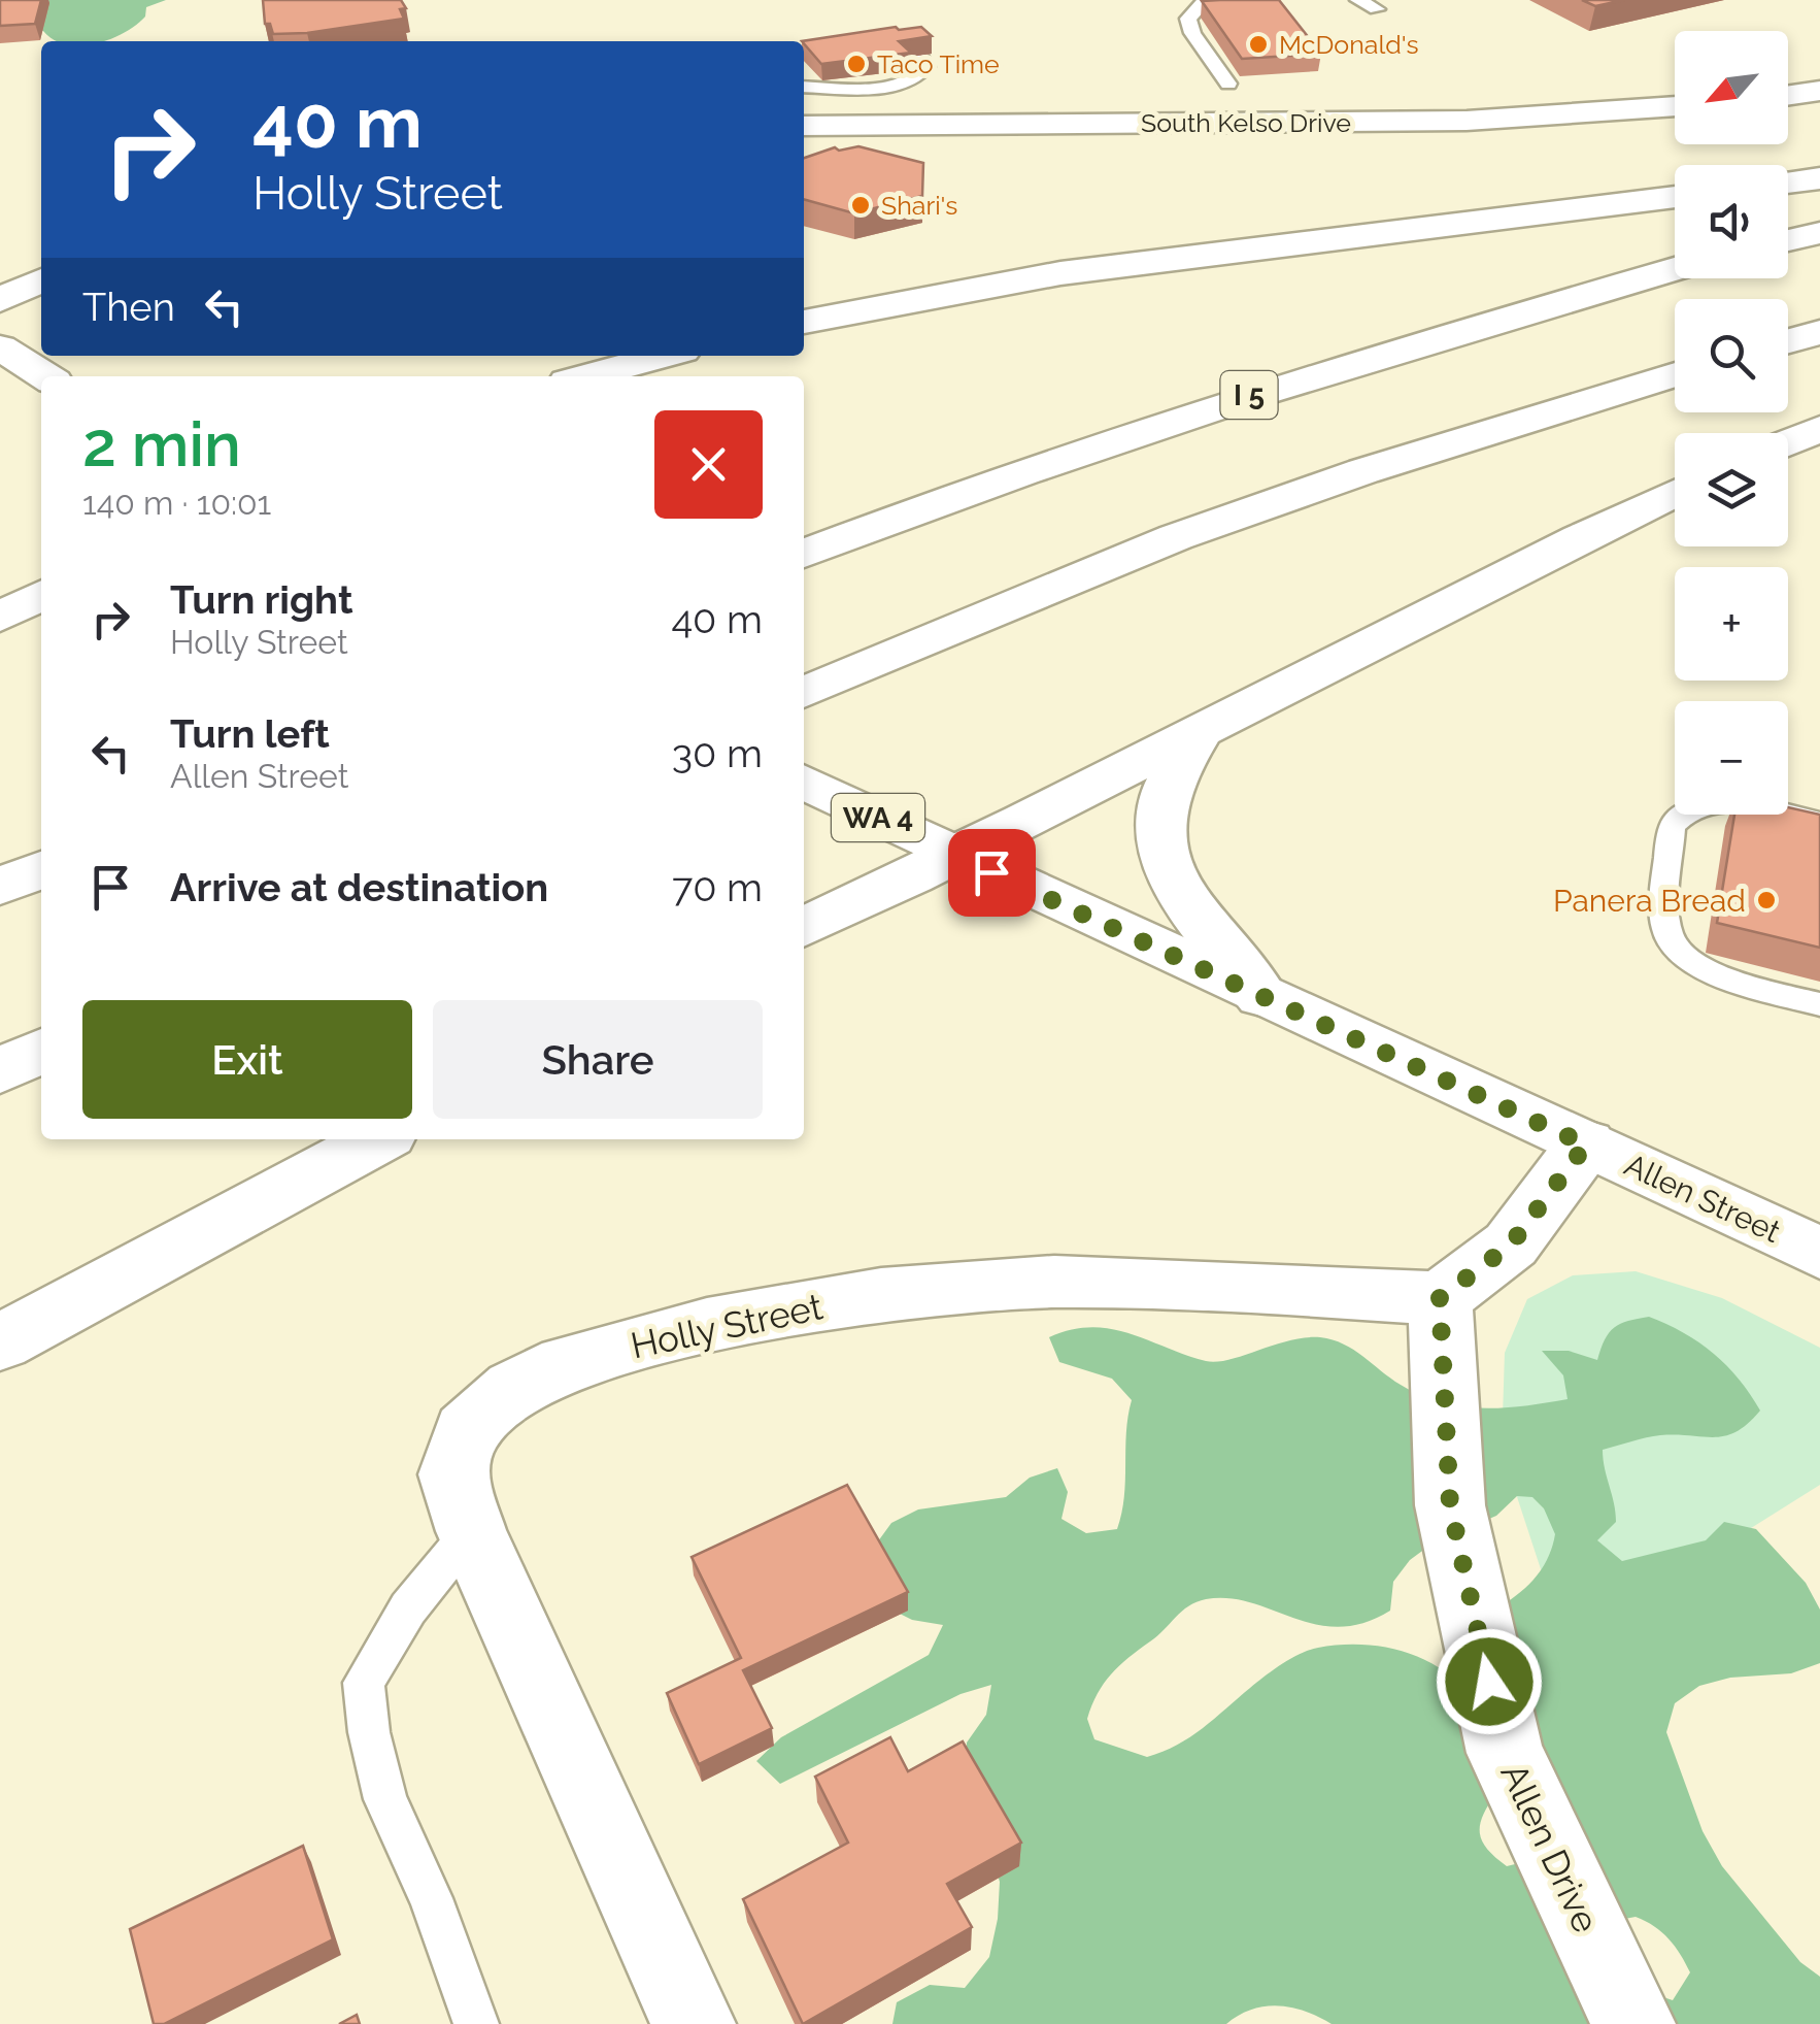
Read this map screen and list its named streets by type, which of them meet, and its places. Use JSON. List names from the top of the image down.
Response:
{
  "streets": {
    "main road": [
      "South Kelso Drive",
      "I 5",
      "WA 4",
      "Allen Street",
      "Holly Street",
      "Allen Drive"
    ]
  },
  "crossings": [
    ["Holly Street", "Allen Drive"]
  ],
  "places": [
    "McDonald's",
    "Taco Time",
    "Shari's",
    "Panera Bread"
  ],
  "north": "bottom left",
  "page": {
    "map_buttons": ["+", "−"],
    "turn": ["40 m", "Holly Street"],
    "then": "Then",
    "heading": ["2 min", "140 m · 10:01"],
    "list": [
      {
        "name": "Turn right",
        "note": "Holly Street",
        "value": "40 m"
      },
      {
        "name": "Turn left",
        "note": "Allen Street",
        "value": "30 m"
      },
      {
        "name": "Arrive at destination",
        "value": "70 m"
      }
    ],
    "buttons": ["Exit", "Share"]
  }
}
